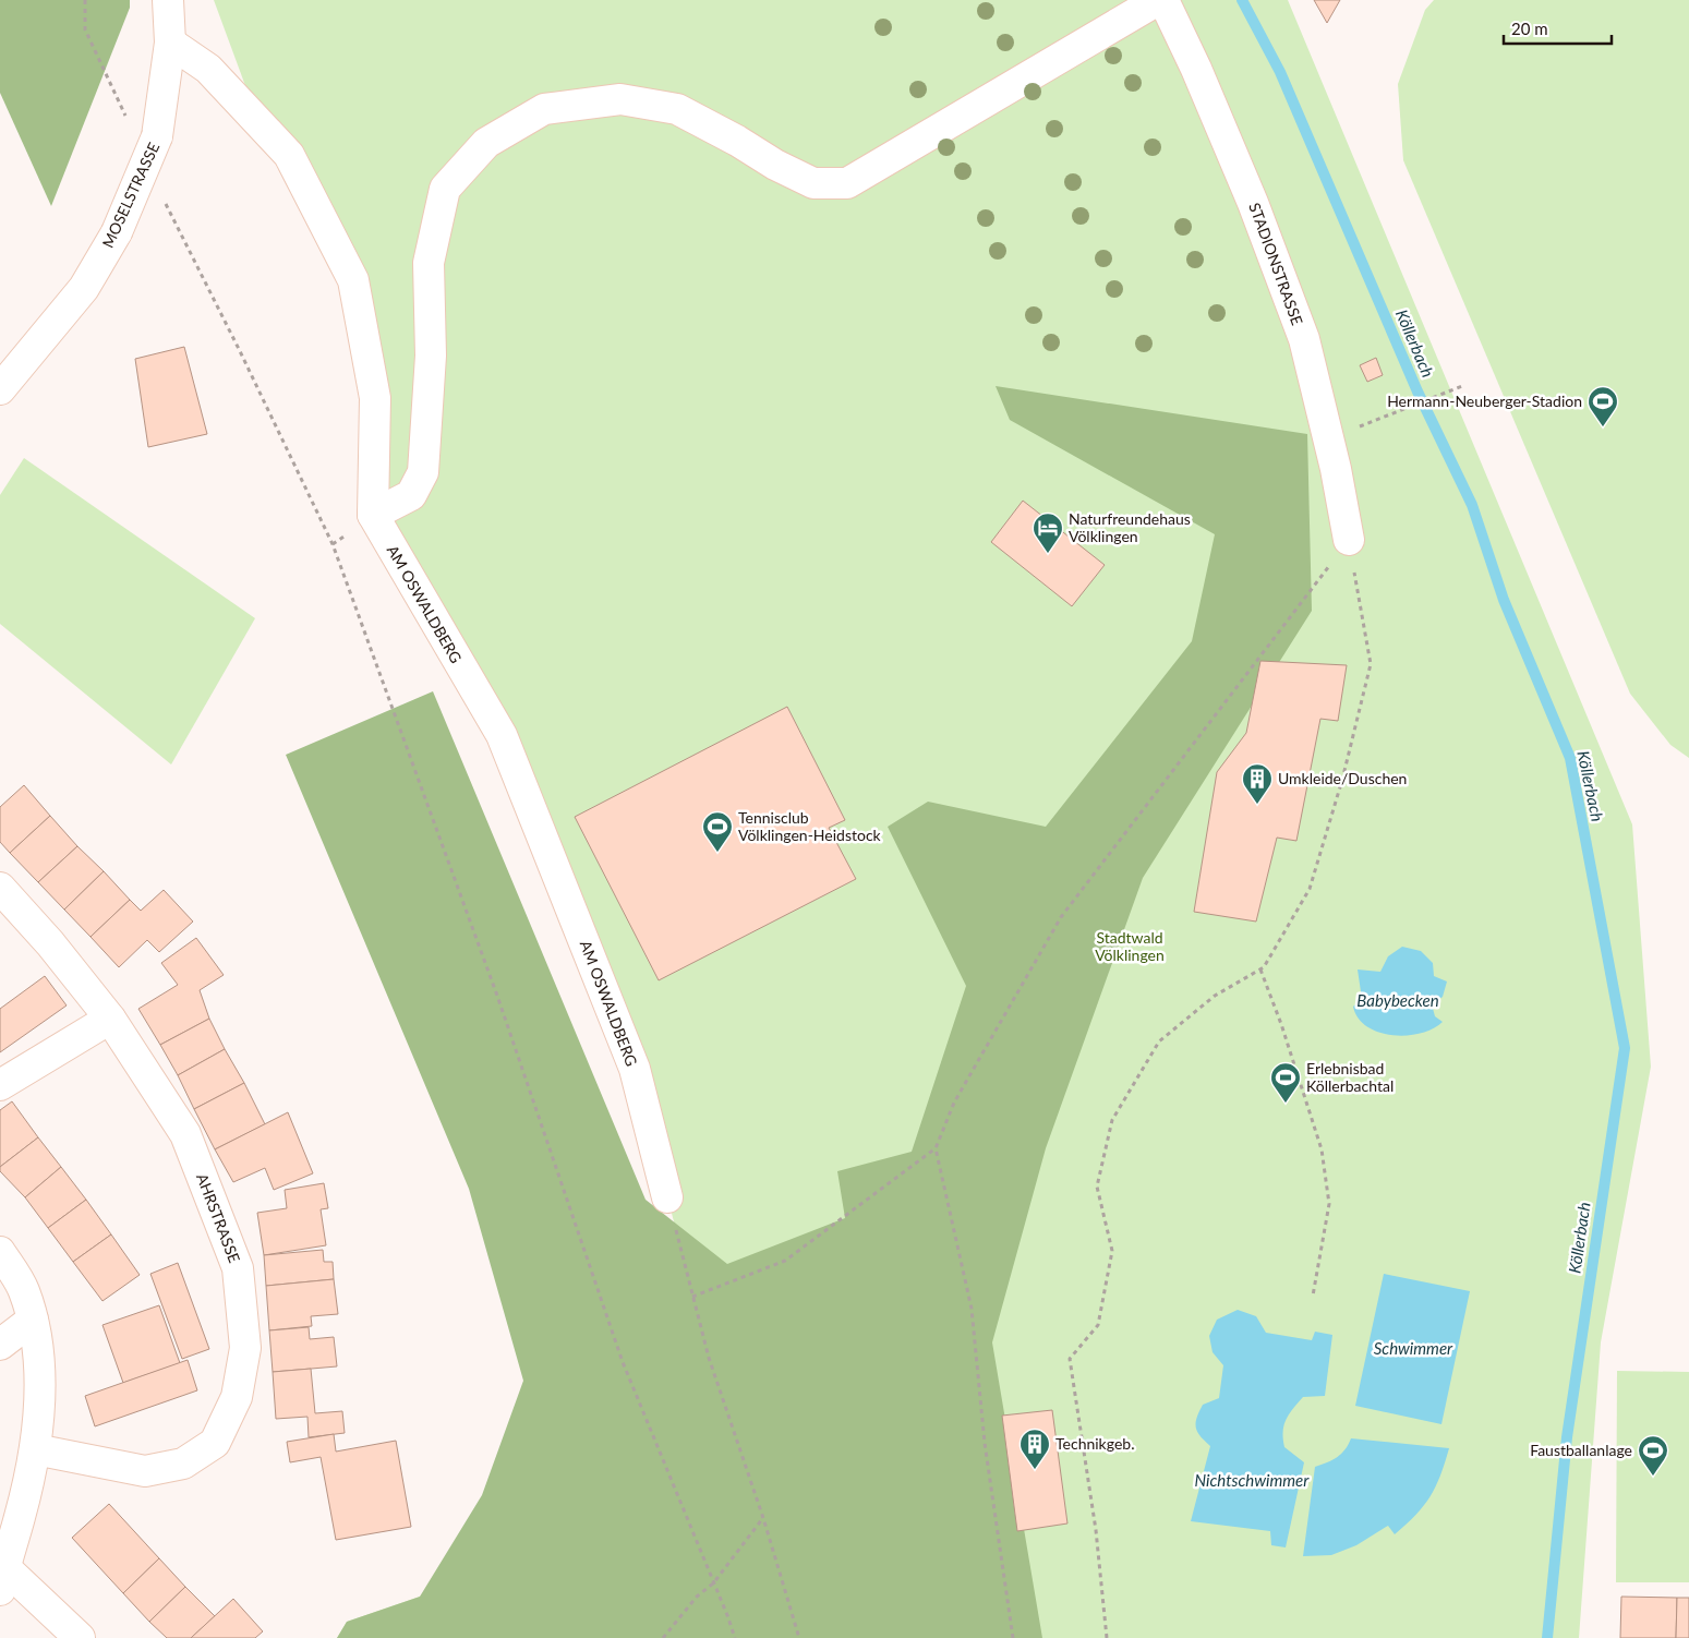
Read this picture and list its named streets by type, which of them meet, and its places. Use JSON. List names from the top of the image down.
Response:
{
  "streets": {
    "street": [
      "MOSELSTRASSE",
      "STADIONSTRASSE",
      "AM OSWALDBERG",
      "AHRSTRASSE"
    ]
  },
  "water": [
    "Köllerbach",
    "Babybecken",
    "Schwimmer",
    "Nichtschwimmer"
  ],
  "parks": ["Stadtwald Völklingen"],
  "places": {
    "sports": [
      "Hermann-Neuberger-Stadion",
      "Tennisclub Völklingen-Heidstock",
      "Erlebnisbad Köllerbachtal",
      "Faustballanlage"
    ],
    "hotel": ["Naturfreundehaus Völklingen"],
    "building": ["Umkleide/Duschen", "Technikgeb."]
  },
  "scale_bar": "20 m"
}
